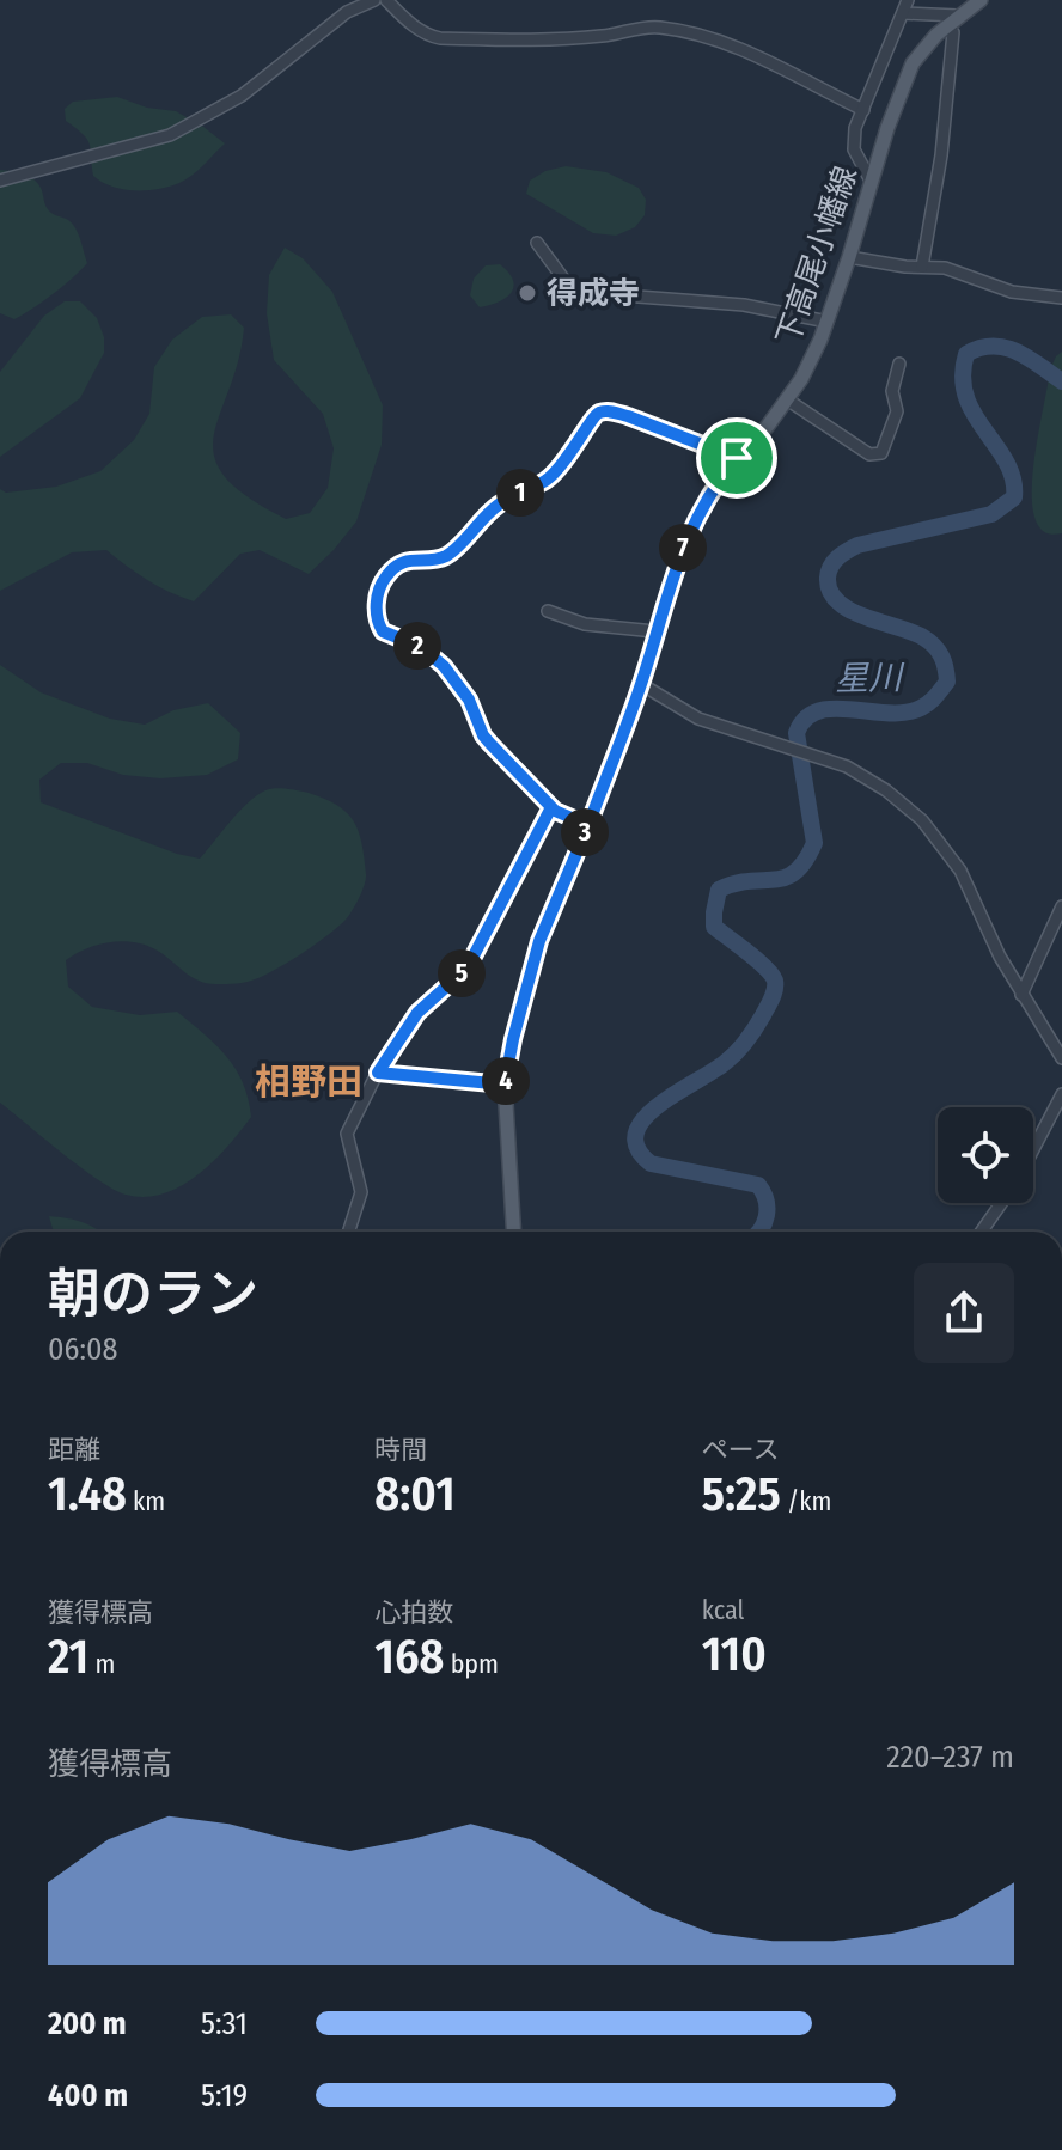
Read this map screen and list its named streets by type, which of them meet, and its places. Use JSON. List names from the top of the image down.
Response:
{
  "streets": {
    "main road": ["下高尾小幡線"]
  },
  "districts": ["相野田"],
  "water": ["星川"],
  "places": ["得成寺"],
  "page": {
    "pins": [
      "1",
      "7",
      "2",
      "3",
      "5",
      "4"
    ],
    "heading": ["朝のラン", "06:08"],
    "stats": [
      ["距離", "1.48 km"],
      ["時間", "8:01"],
      ["ペース", "5:25 /km"],
      ["獲得標高", "21 m"],
      ["心拍数", "168 bpm"],
      ["kcal", "110"]
    ],
    "chart": ["獲得標高", "220–237 m"],
    "list": [
      {
        "name": "200 m",
        "note": "5:31"
      },
      {
        "name": "400 m",
        "note": "5:19"
      }
    ]
  }
}
